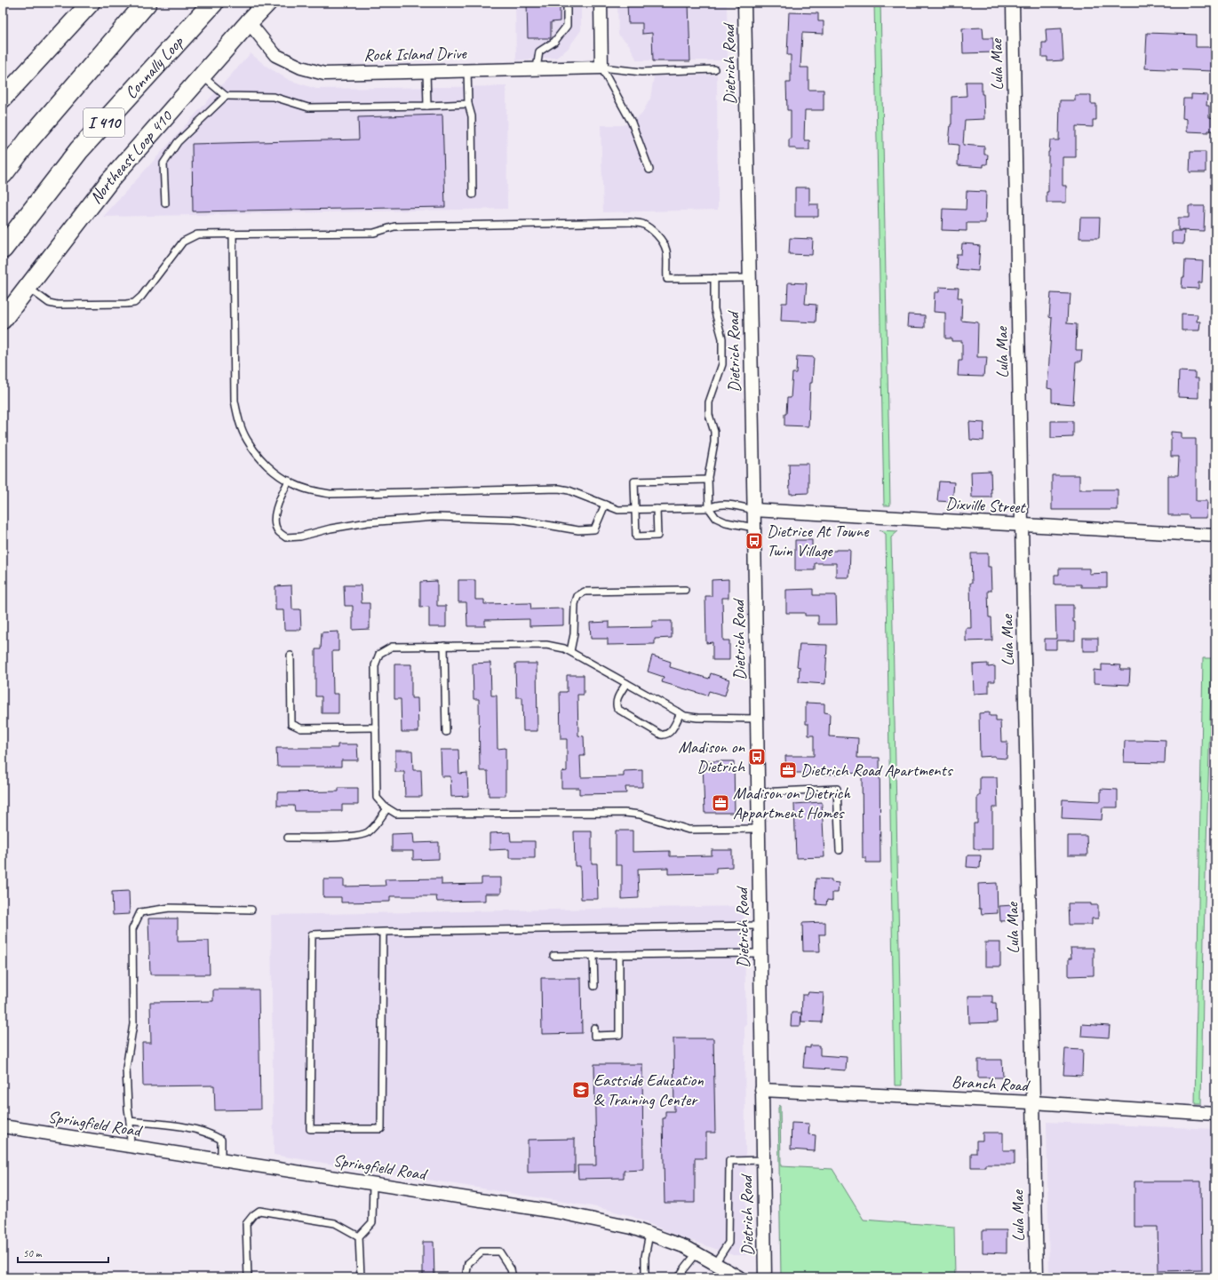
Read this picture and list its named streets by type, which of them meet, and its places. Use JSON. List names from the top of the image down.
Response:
{
  "streets": {
    "highway": ["Connally Loop", "I 410"],
    "main road": ["Northeast Loop 410"],
    "street": [
      "Rock Island Drive",
      "Dietrich Road",
      "Lula Mae",
      "Dixville Street",
      "Branch Road",
      "Springfield Road"
    ]
  },
  "crossings": [
    ["Rock Island Drive", "Northeast Loop 410"],
    ["Dietrich Road", "Dixville Street"],
    ["Dietrich Road", "Branch Road"],
    ["Lula Mae", "Dixville Street"],
    ["Lula Mae", "Branch Road"]
  ],
  "places": {
    "bus stop": ["Dietrice At Towne Twin Village", "Madison on Dietrich"],
    "office": ["Dietrich Road Apartments", "Madison on Dietrich Appartment Homes"],
    "school or university": ["Eastside Education & Training Center"]
  },
  "scale_bar": "50 m"
}
